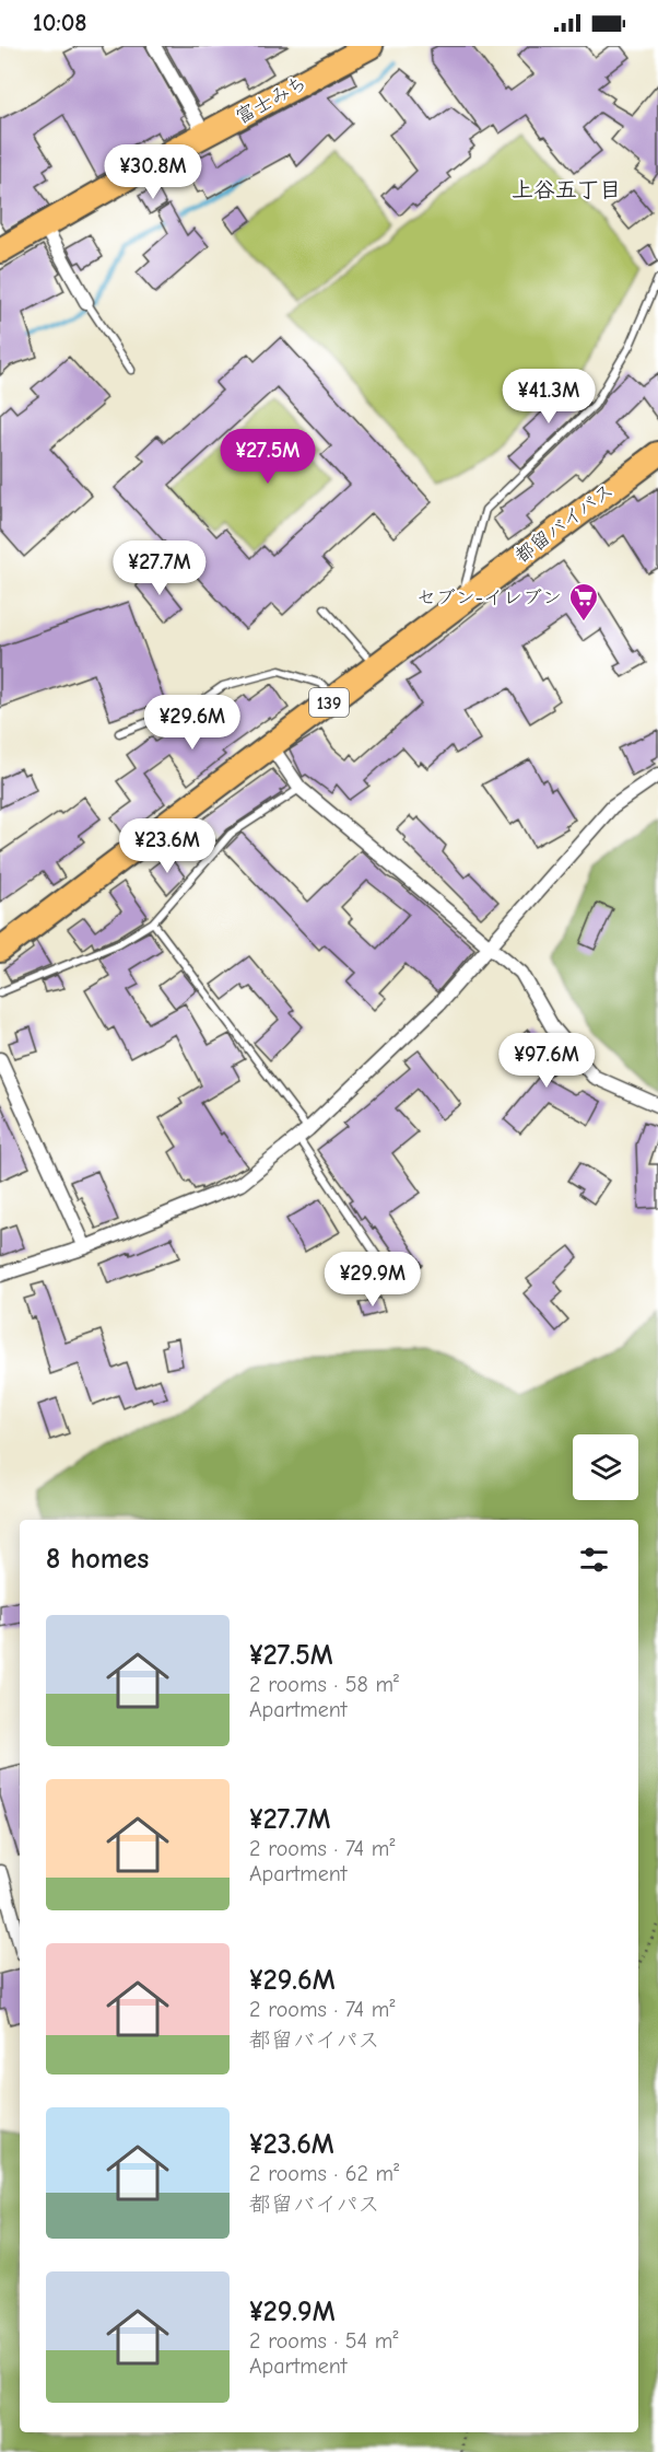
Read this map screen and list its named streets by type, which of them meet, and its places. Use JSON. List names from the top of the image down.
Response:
{
  "streets": {
    "highway": ["富士みち", "都留バイパス", "139"]
  },
  "districts": ["上谷五丁目"],
  "places": {
    "supermarket": ["セブン-イレブン"]
  },
  "page": {
    "status": "10:08",
    "price": [
      "¥30.8M",
      "¥41.3M",
      "¥27.5M",
      "¥27.7M",
      "¥29.6M",
      "¥23.6M",
      "¥97.6M",
      "¥29.9M"
    ],
    "heading": "8 homes",
    "list": [
      {
        "name": "¥27.5M",
        "note": "2 rooms · 58 m² · Apartment"
      },
      {
        "name": "¥27.7M",
        "note": "2 rooms · 74 m² · Apartment"
      },
      {
        "name": "¥29.6M",
        "note": "2 rooms · 74 m² · 都留バイパス"
      },
      {
        "name": "¥23.6M",
        "note": "2 rooms · 62 m² · 都留バイパス"
      },
      {
        "name": "¥29.9M",
        "note": "2 rooms · 54 m² · Apartment"
      }
    ]
  }
}
